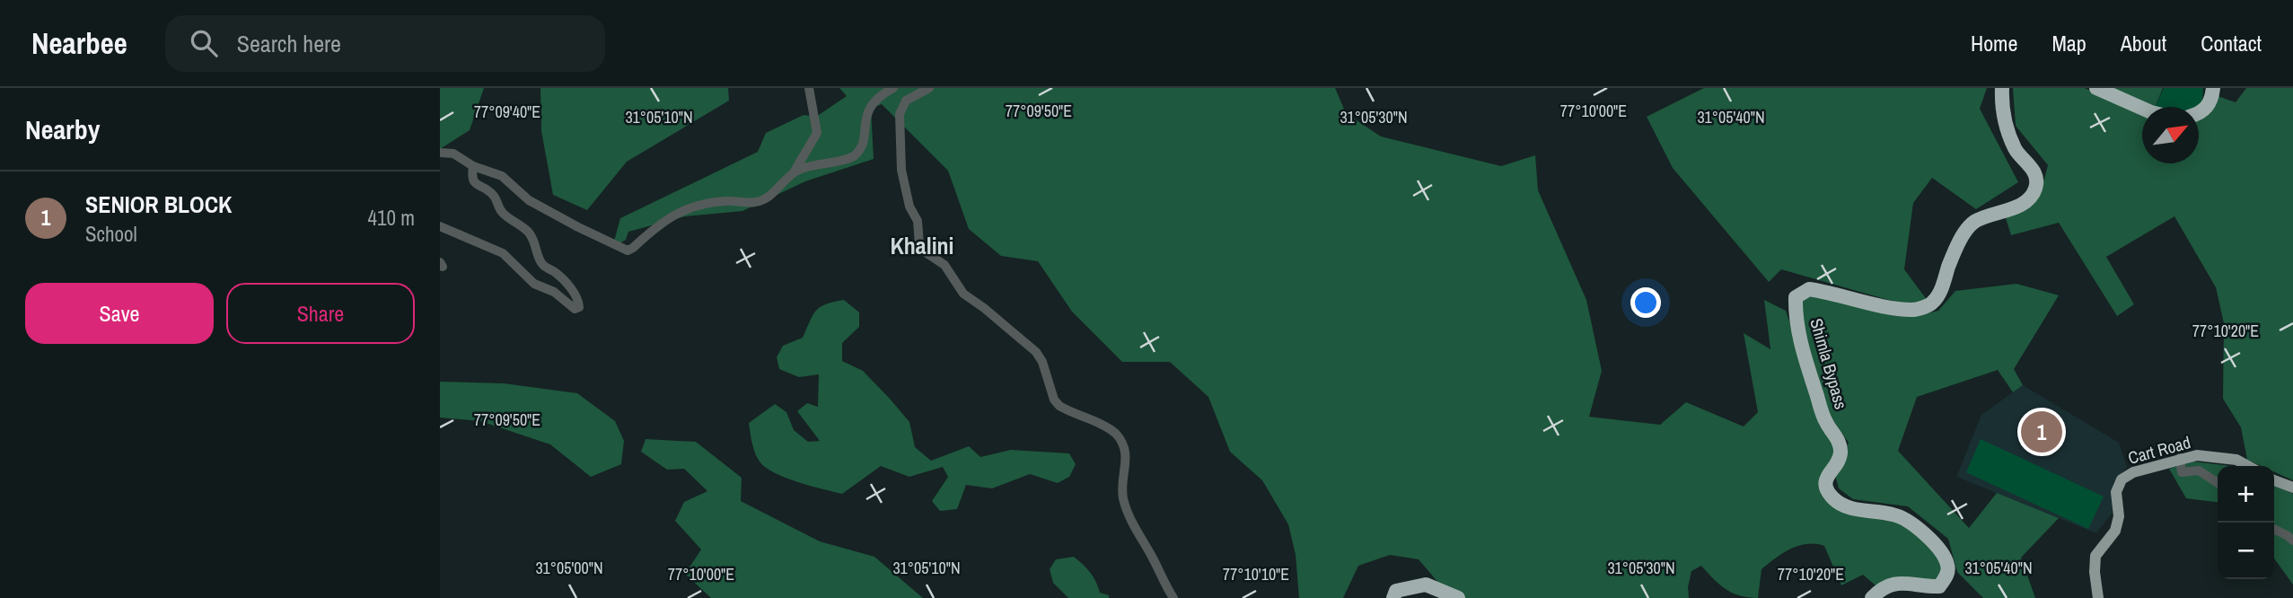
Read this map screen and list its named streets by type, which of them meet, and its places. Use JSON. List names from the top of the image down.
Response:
{
  "streets": {
    "highway": ["Shimla Bypass"],
    "main road": ["Cart Road"]
  },
  "districts": ["Khalini"],
  "north": "top right",
  "page": {
    "header": "Nearbee",
    "search": "Search here",
    "nav": [
      "Home",
      "Map",
      "About",
      "Contact"
    ],
    "heading": "Nearby",
    "list": [
      {
        "mark": "1",
        "name": "SENIOR BLOCK",
        "note": "School",
        "value": "410 m"
      }
    ],
    "buttons": ["Save", "Share"],
    "pins": "1",
    "map_buttons": ["+", "−"]
  },
  "coordinates": [
    "77°09'50\"E",
    "77°10'00\"E",
    "77°09'40\"E",
    "31°05'10\"N",
    "31°05'30\"N",
    "31°05'40\"N",
    "77°10'20\"E",
    "31°05'00\"N",
    "77°10'10\"E"
  ]
}
